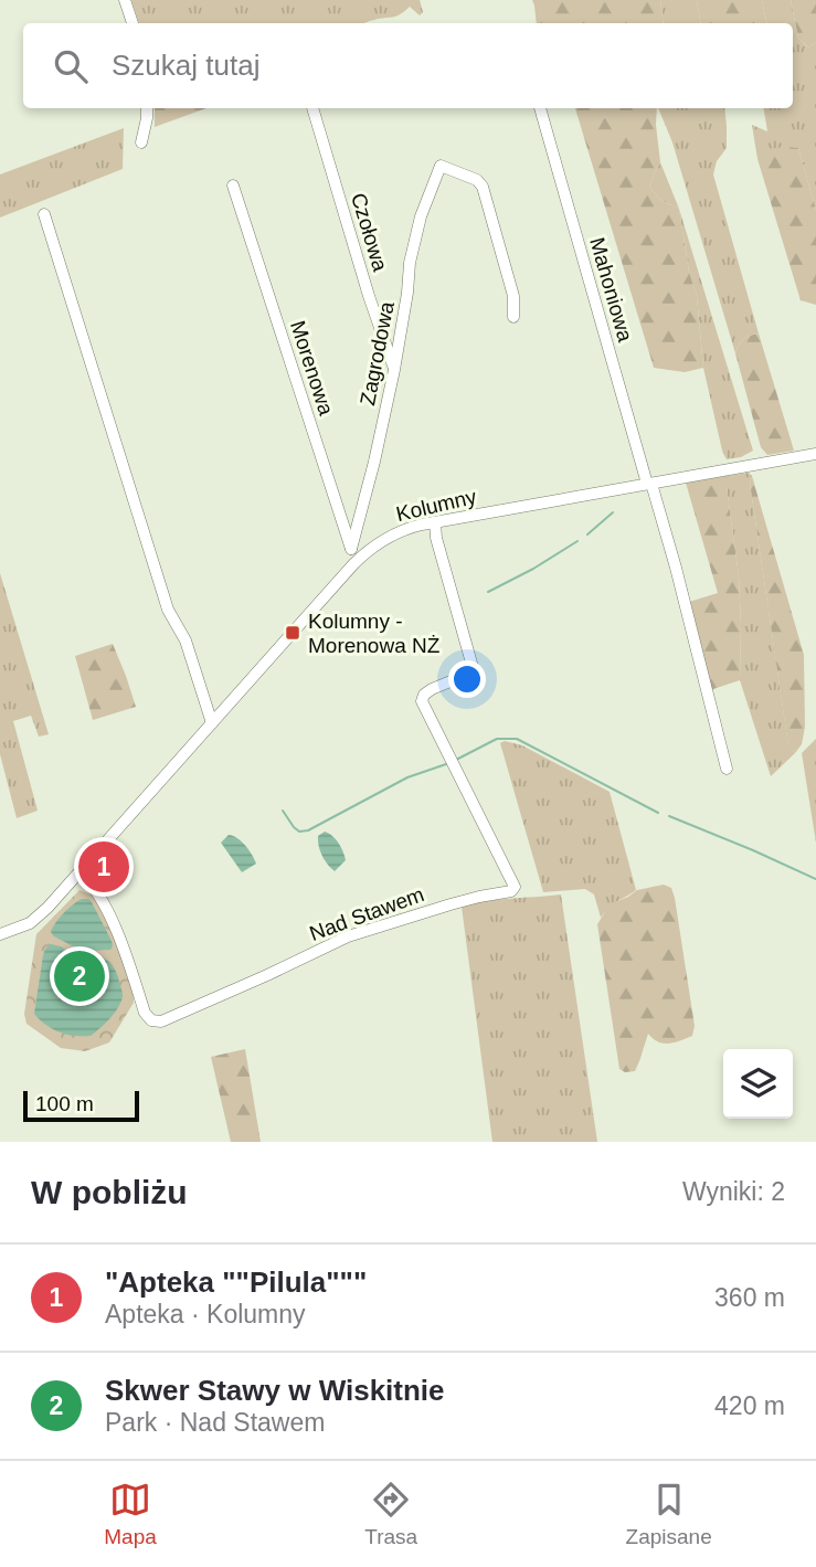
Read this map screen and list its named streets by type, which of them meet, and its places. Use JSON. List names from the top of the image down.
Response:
{
  "streets": {
    "street": [
      "Czołowa",
      "Mahoniowa",
      "Zagrodowa",
      "Morenowa",
      "Kolumny",
      "Nad Stawem"
    ]
  },
  "crossings": [
    ["Czołowa", "Zagrodowa"],
    ["Mahoniowa", "Kolumny"],
    ["Zagrodowa", "Morenowa"],
    ["Zagrodowa", "Kolumny"],
    ["Morenowa", "Kolumny"],
    ["Kolumny", "Nad Stawem"]
  ],
  "places": {
    "transit": ["Kolumny - Morenowa NŻ"]
  },
  "scale_bar": "100 m",
  "page": {
    "search": "Szukaj tutaj",
    "pins": ["1", "2"],
    "scale": "100 m",
    "heading": ["W pobliżu", "Wyniki: 2"],
    "list": [
      {
        "mark": "1",
        "name": "\"Apteka \"\"Pilula\"\"\"",
        "note": "Apteka · Kolumny",
        "value": "360 m"
      },
      {
        "mark": "2",
        "name": "Skwer Stawy w Wiskitnie",
        "note": "Park · Nad Stawem",
        "value": "420 m"
      }
    ],
    "nav": ["Mapa", "Trasa", "Zapisane"]
  }
}
